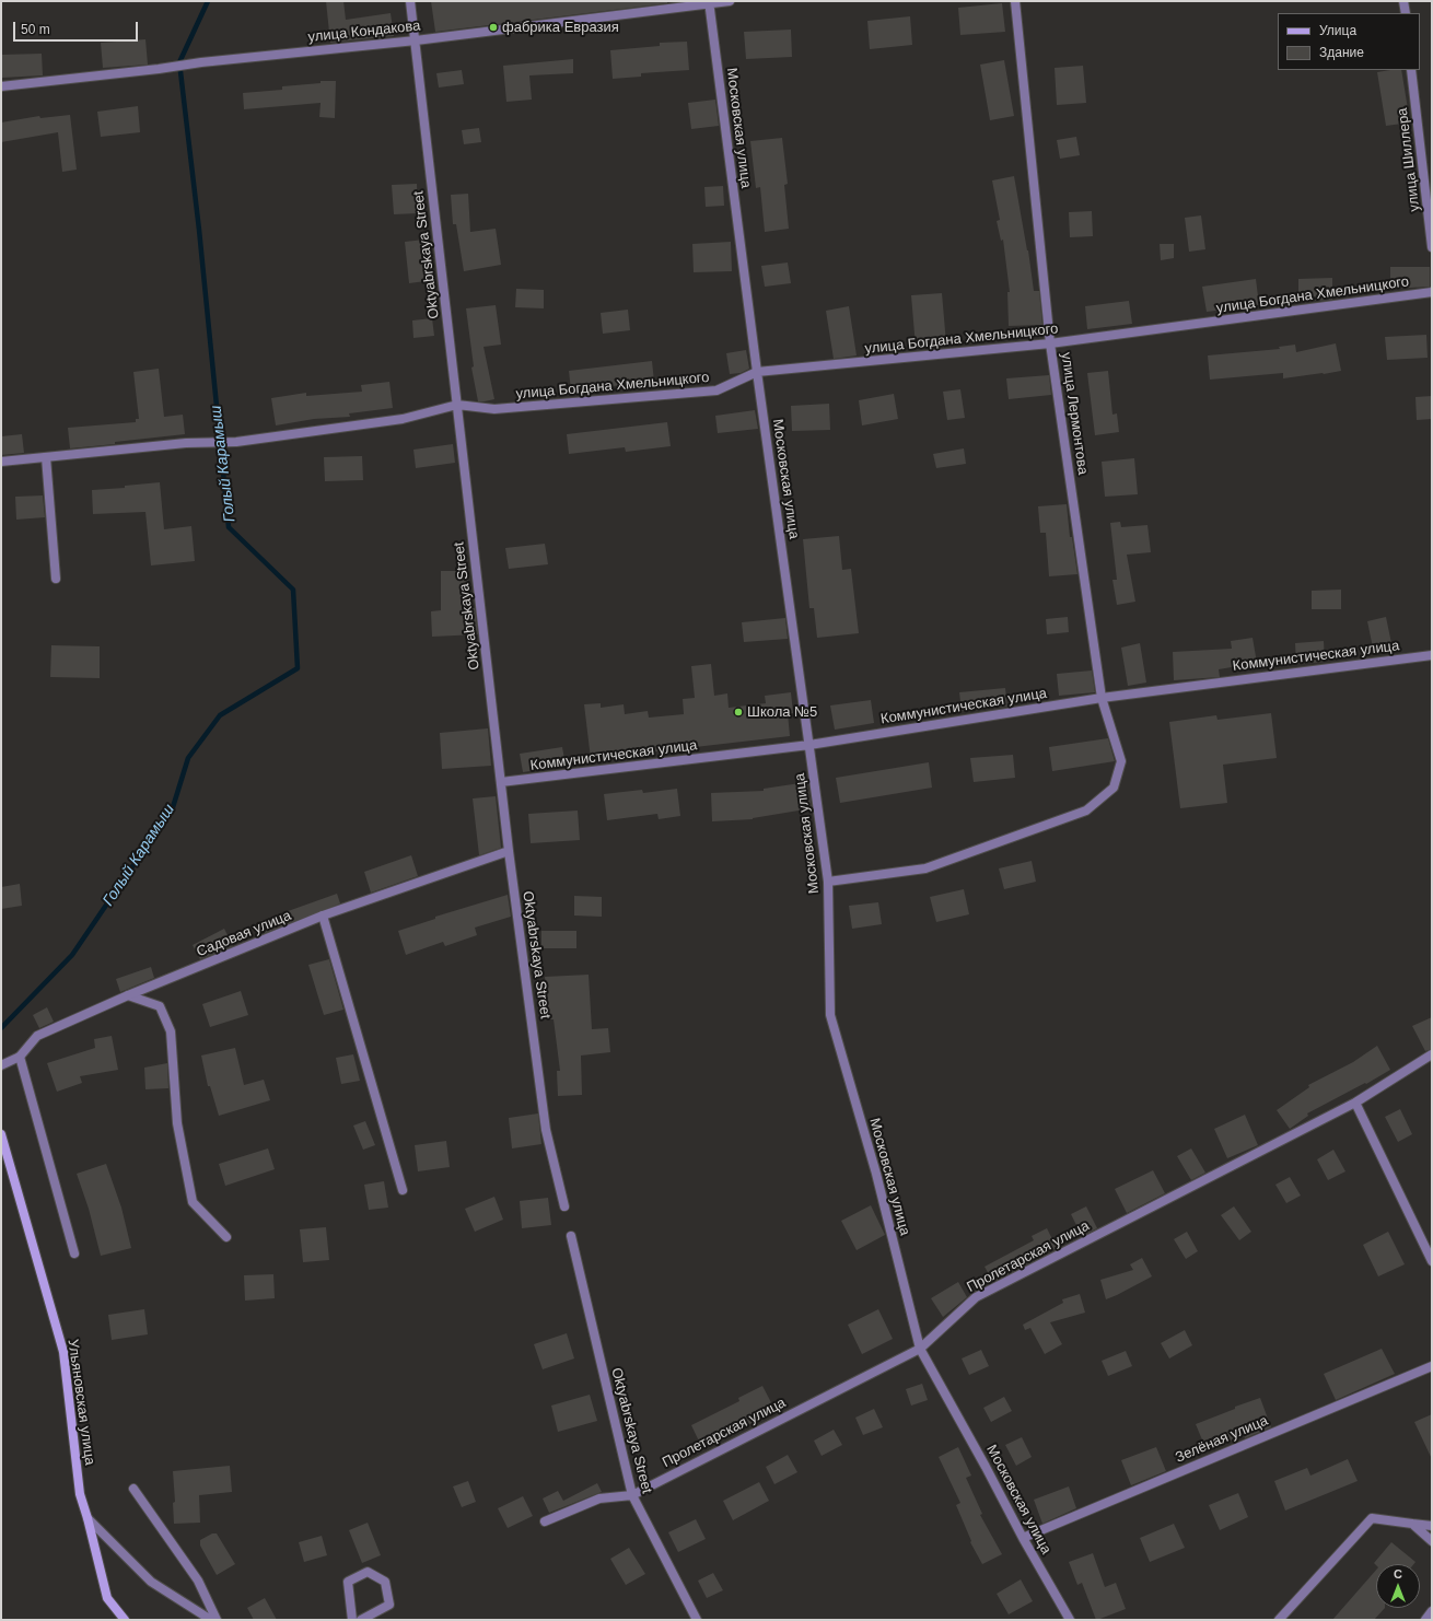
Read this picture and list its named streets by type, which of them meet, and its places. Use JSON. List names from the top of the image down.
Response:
{
  "streets": {
    "street": [
      "улица Кондакова",
      "Московская улица",
      "улица Шиллера",
      "Oktyabrskaya Street",
      "улица Богдана Хмельницкого",
      "улица Лермонтова",
      "Коммунистическая улица",
      "Садовая улица",
      "Пролетарская улица",
      "Ульяновская улица",
      "Зелёная улица"
    ]
  },
  "crossings": [
    ["улица Кондакова", "Московская улица"],
    ["улица Кондакова", "Oktyabrskaya Street"],
    ["Московская улица", "улица Богдана Хмельницкого"],
    ["Московская улица", "улица Лермонтова"],
    ["Московская улица", "Коммунистическая улица"],
    ["Московская улица", "Пролетарская улица"],
    ["Московская улица", "Зелёная улица"],
    ["Oktyabrskaya Street", "улица Богдана Хмельницкого"],
    ["Oktyabrskaya Street", "Коммунистическая улица"],
    ["Oktyabrskaya Street", "Садовая улица"],
    ["Oktyabrskaya Street", "Пролетарская улица"],
    ["улица Богдана Хмельницкого", "улица Лермонтова"],
    ["улица Лермонтова", "Коммунистическая улица"]
  ],
  "water": ["Голый Карамыш"],
  "places": ["фабрика Евразия", "Школа №5"],
  "legend": ["Улица", "Здание"],
  "scale_bar": "50 m",
  "north": "top"
}
